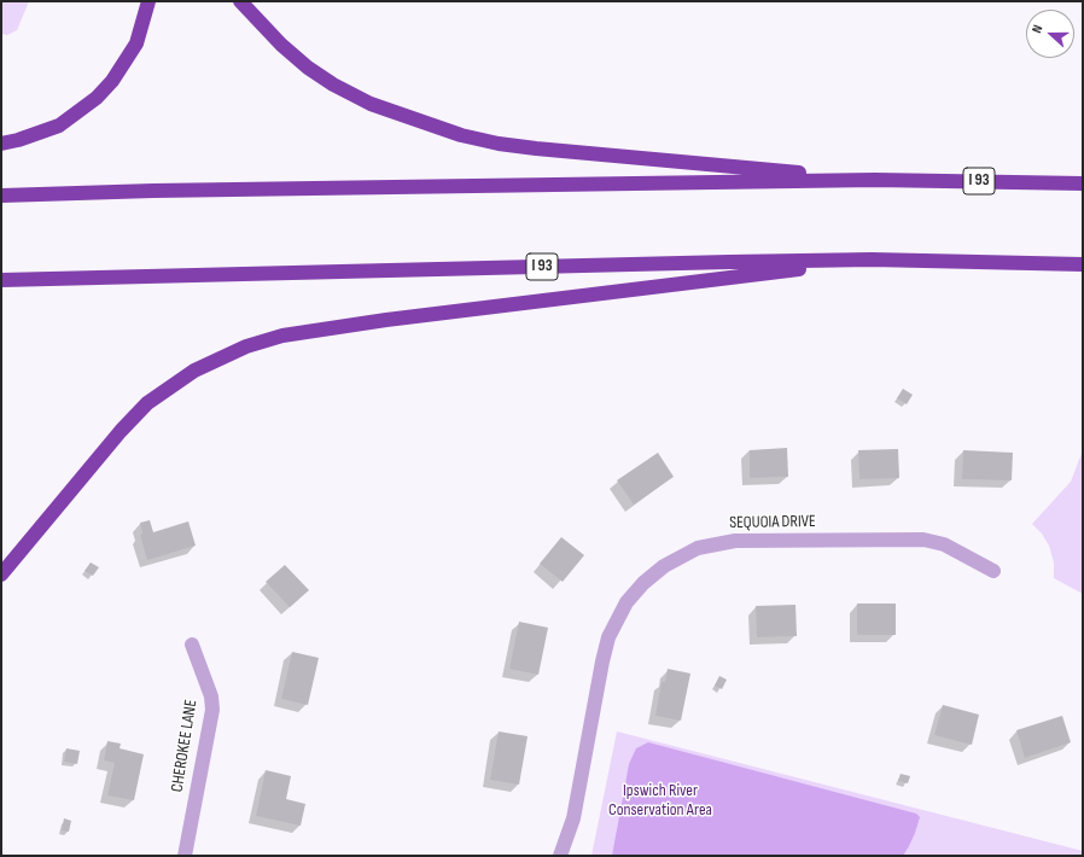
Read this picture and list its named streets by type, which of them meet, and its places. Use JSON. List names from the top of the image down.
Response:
{
  "streets": {
    "highway": ["I 93"],
    "street": ["SEQUOIA DRIVE", "CHEROKEE LANE"]
  },
  "parks": ["Ipswich River Conservation Area"],
  "north": "left"
}
